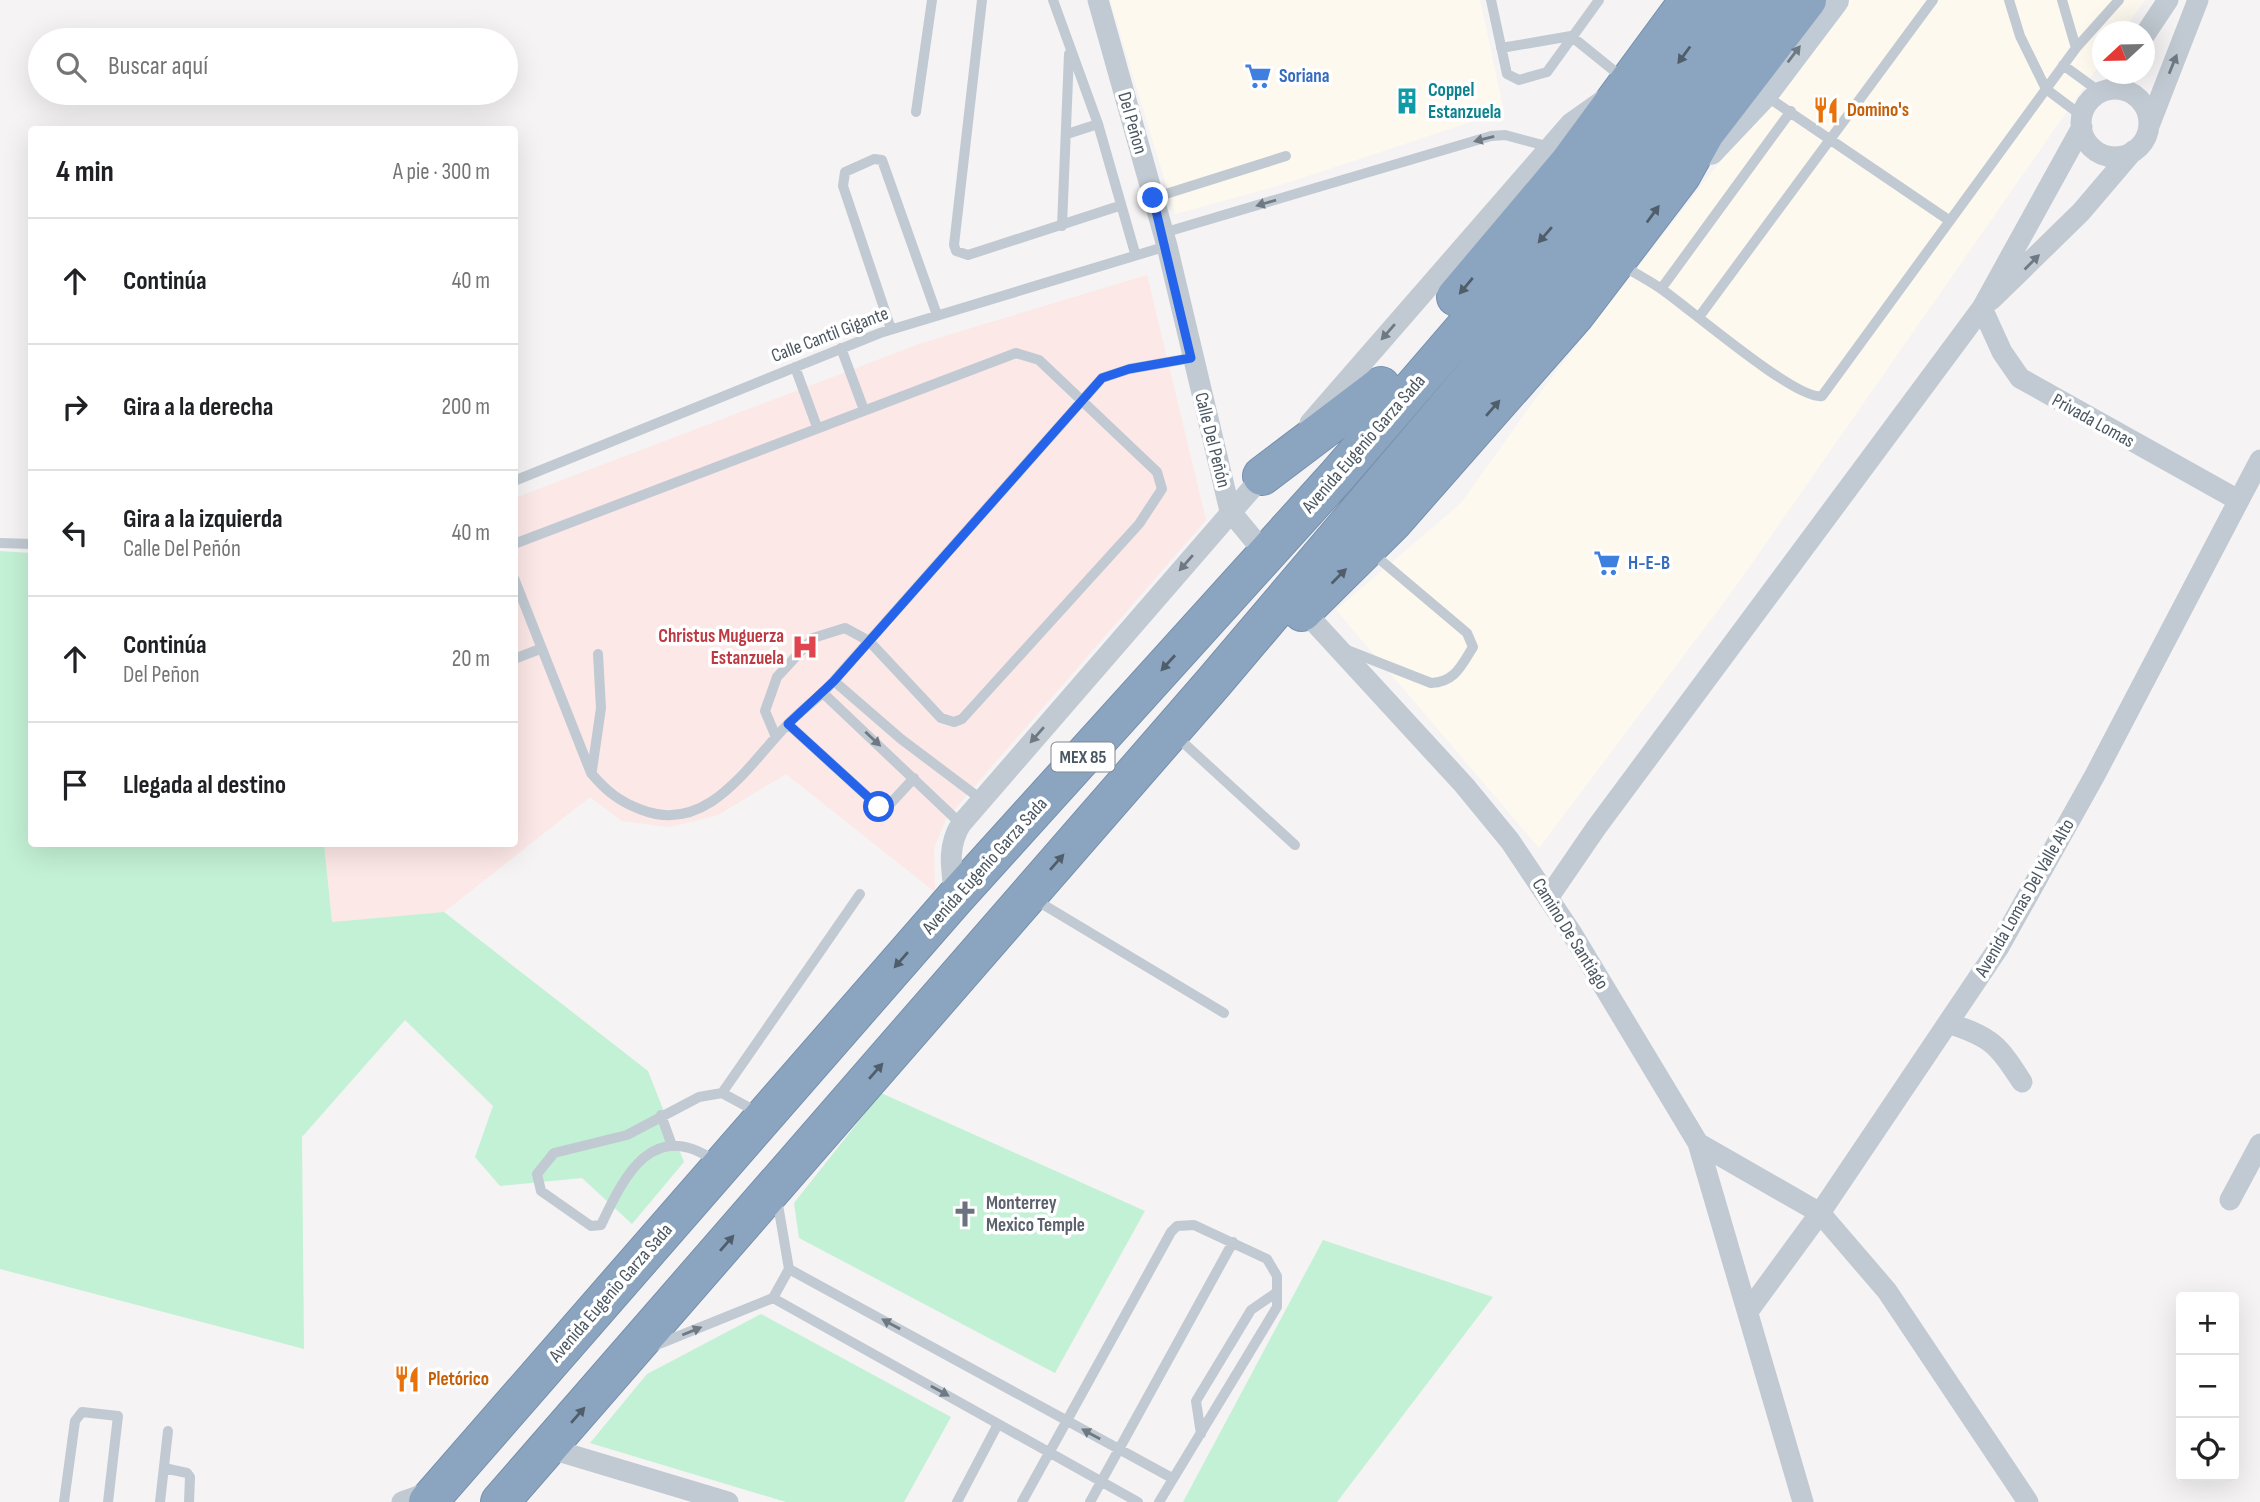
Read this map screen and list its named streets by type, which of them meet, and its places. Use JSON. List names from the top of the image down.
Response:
{
  "streets": {
    "highway": ["Avenida Eugenio Garza Sada", "MEX 85"],
    "street": [
      "Del Peñon",
      "Privada Lomas",
      "Calle Del Peñón",
      "Avenida Lomas Del Valle Alto",
      "Camino De Santiago"
    ],
    "lane": ["Calle Cantil Gigante"]
  },
  "crossings": [
    ["Del Peñon", "Calle Cantil Gigante"],
    ["Del Peñon", "Calle Del Peñón"],
    ["Calle Cantil Gigante", "Calle Del Peñón"],
    ["Privada Lomas", "Avenida Lomas Del Valle Alto"],
    ["Avenida Lomas Del Valle Alto", "Camino De Santiago"]
  ],
  "places": {
    "supermarket": ["Soriana", "H-E-B"],
    "building": ["Coppel Estanzuela"],
    "restaurant": ["Domino's", "Pletórico"],
    "hospital": ["Christus Muguerza Estanzuela"],
    "church": ["Monterrey Mexico Temple"]
  },
  "north": "left",
  "page": {
    "search": "Buscar aquí",
    "heading": ["4 min", "A pie · 300 m"],
    "list": [
      ["Continúa", "40 m"],
      ["Gira a la derecha", "200 m"],
      ["Gira a la izquierda", "Calle Del Peñón", "40 m"],
      ["Continúa", "Del Peñon", "20 m"],
      "Llegada al destino"
    ],
    "map_buttons": ["+", "−"]
  }
}
